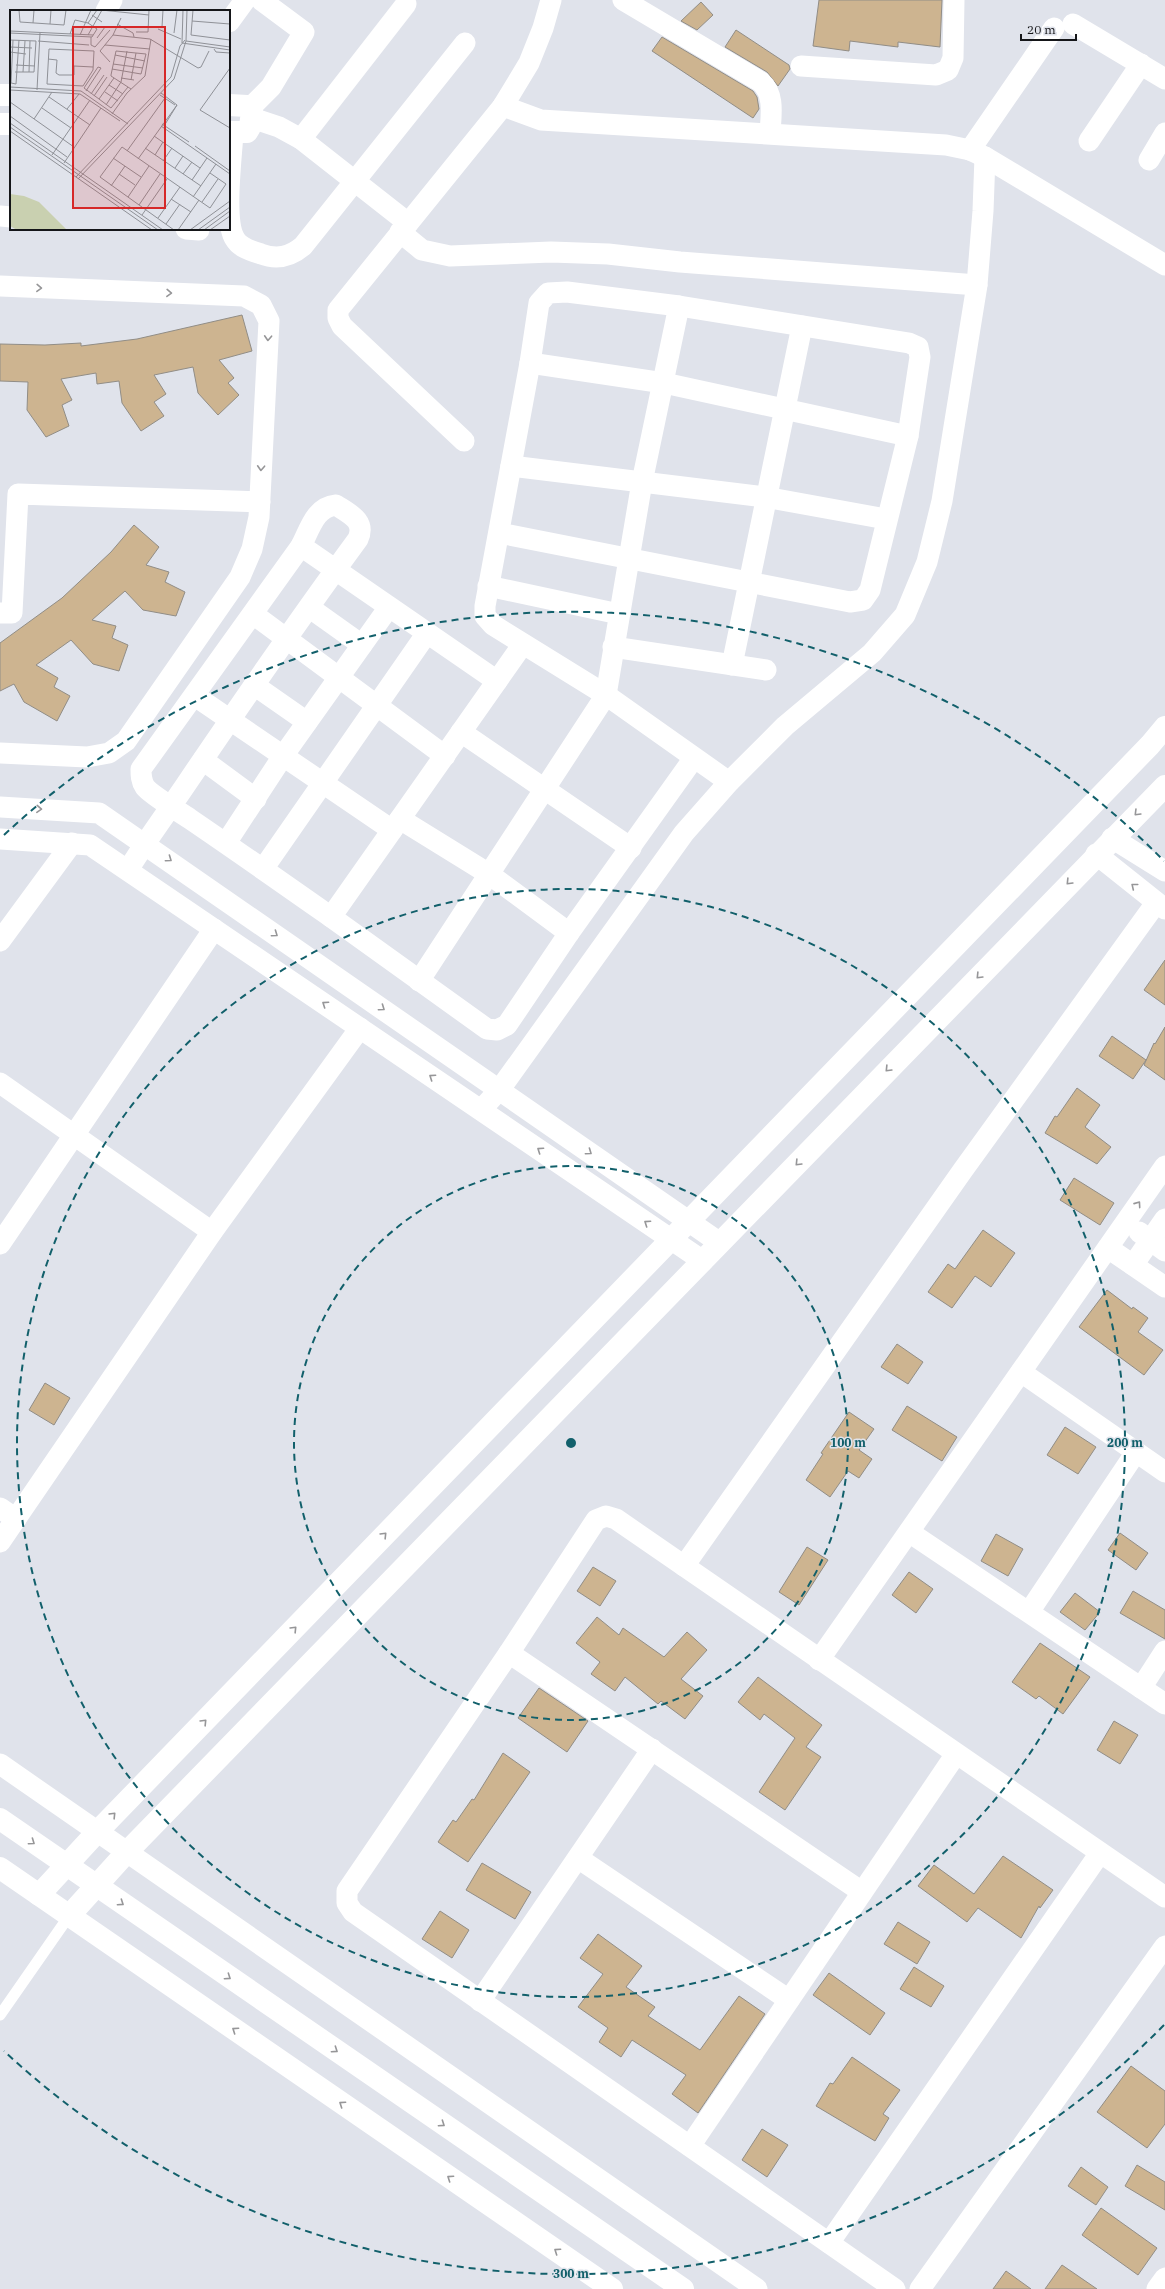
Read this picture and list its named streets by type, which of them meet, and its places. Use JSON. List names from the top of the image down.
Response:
{
  "scale_bar": "20 m",
  "rings": ["100 m", "200 m", "300 m"]
}
